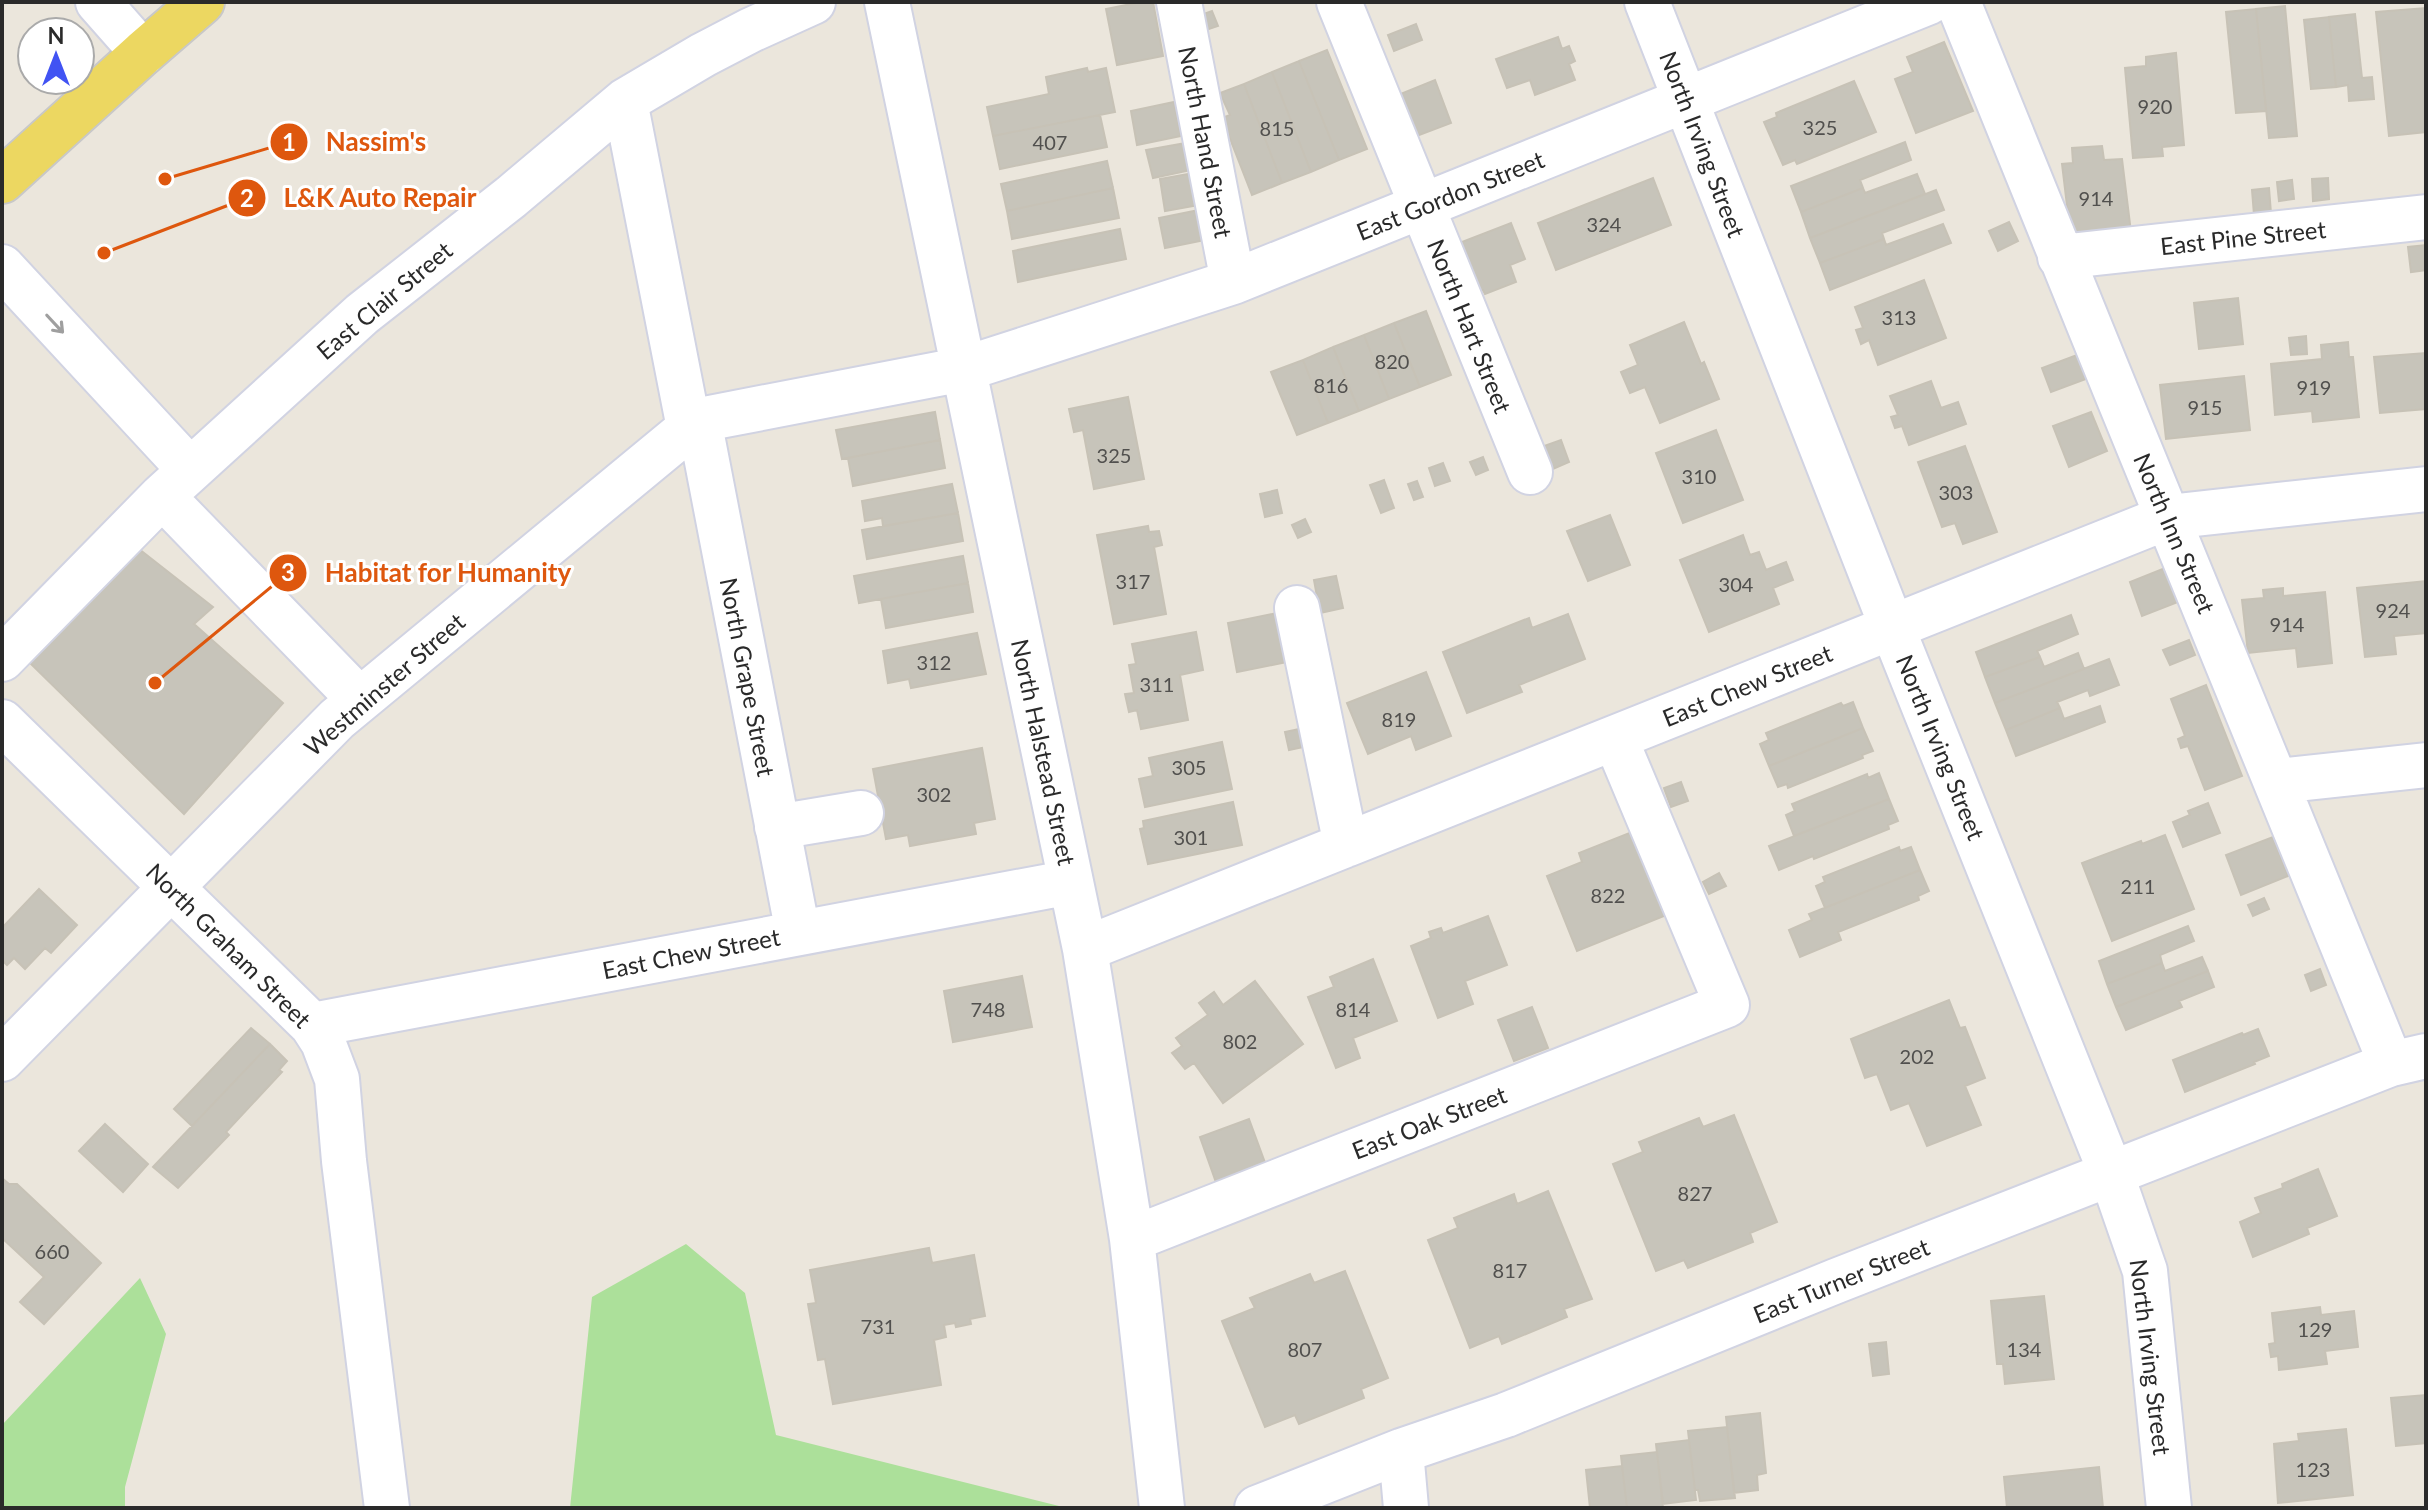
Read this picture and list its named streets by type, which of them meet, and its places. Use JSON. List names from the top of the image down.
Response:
{
  "streets": {
    "street": [
      "North Hand Street",
      "North Irving Street",
      "East Gordon Street",
      "East Pine Street",
      "East Clair Street",
      "North Hart Street",
      "North Inn Street",
      "North Grape Street",
      "Westminster Street",
      "East Chew Street",
      "North Halstead Street",
      "North Graham Street",
      "East Oak Street",
      "East Turner Street"
    ]
  },
  "crossings": [
    ["North Hand Street", "East Gordon Street"],
    ["North Irving Street", "East Gordon Street"],
    ["North Irving Street", "East Chew Street"],
    ["North Irving Street", "East Turner Street"],
    ["East Gordon Street", "North Hart Street"],
    ["East Gordon Street", "Westminster Street"],
    ["East Gordon Street", "North Halstead Street"],
    ["East Pine Street", "North Inn Street"],
    ["East Clair Street", "North Grape Street"],
    ["North Inn Street", "East Chew Street"],
    ["North Inn Street", "East Turner Street"],
    ["North Grape Street", "Westminster Street"],
    ["North Grape Street", "East Chew Street"],
    ["Westminster Street", "North Halstead Street"],
    ["Westminster Street", "North Graham Street"],
    ["East Chew Street", "North Halstead Street"],
    ["East Chew Street", "North Graham Street"],
    ["East Chew Street", "East Oak Street"],
    ["North Halstead Street", "East Oak Street"]
  ],
  "places": ["Nassim's", "L&K Auto Repair", "Habitat for Humanity"],
  "house_numbers": [
    "920",
    "325",
    "815",
    "407",
    "914",
    "324",
    "313",
    "820",
    "816",
    "919",
    "915",
    "325",
    "310",
    "303",
    "317",
    "304",
    "924",
    "914",
    "312",
    "311",
    "819",
    "305",
    "302",
    "301",
    "211",
    "822",
    "748",
    "814",
    "802",
    "202",
    "827",
    "660",
    "817",
    "731",
    "129",
    "807",
    "134",
    "123"
  ],
  "north": "top"
}
